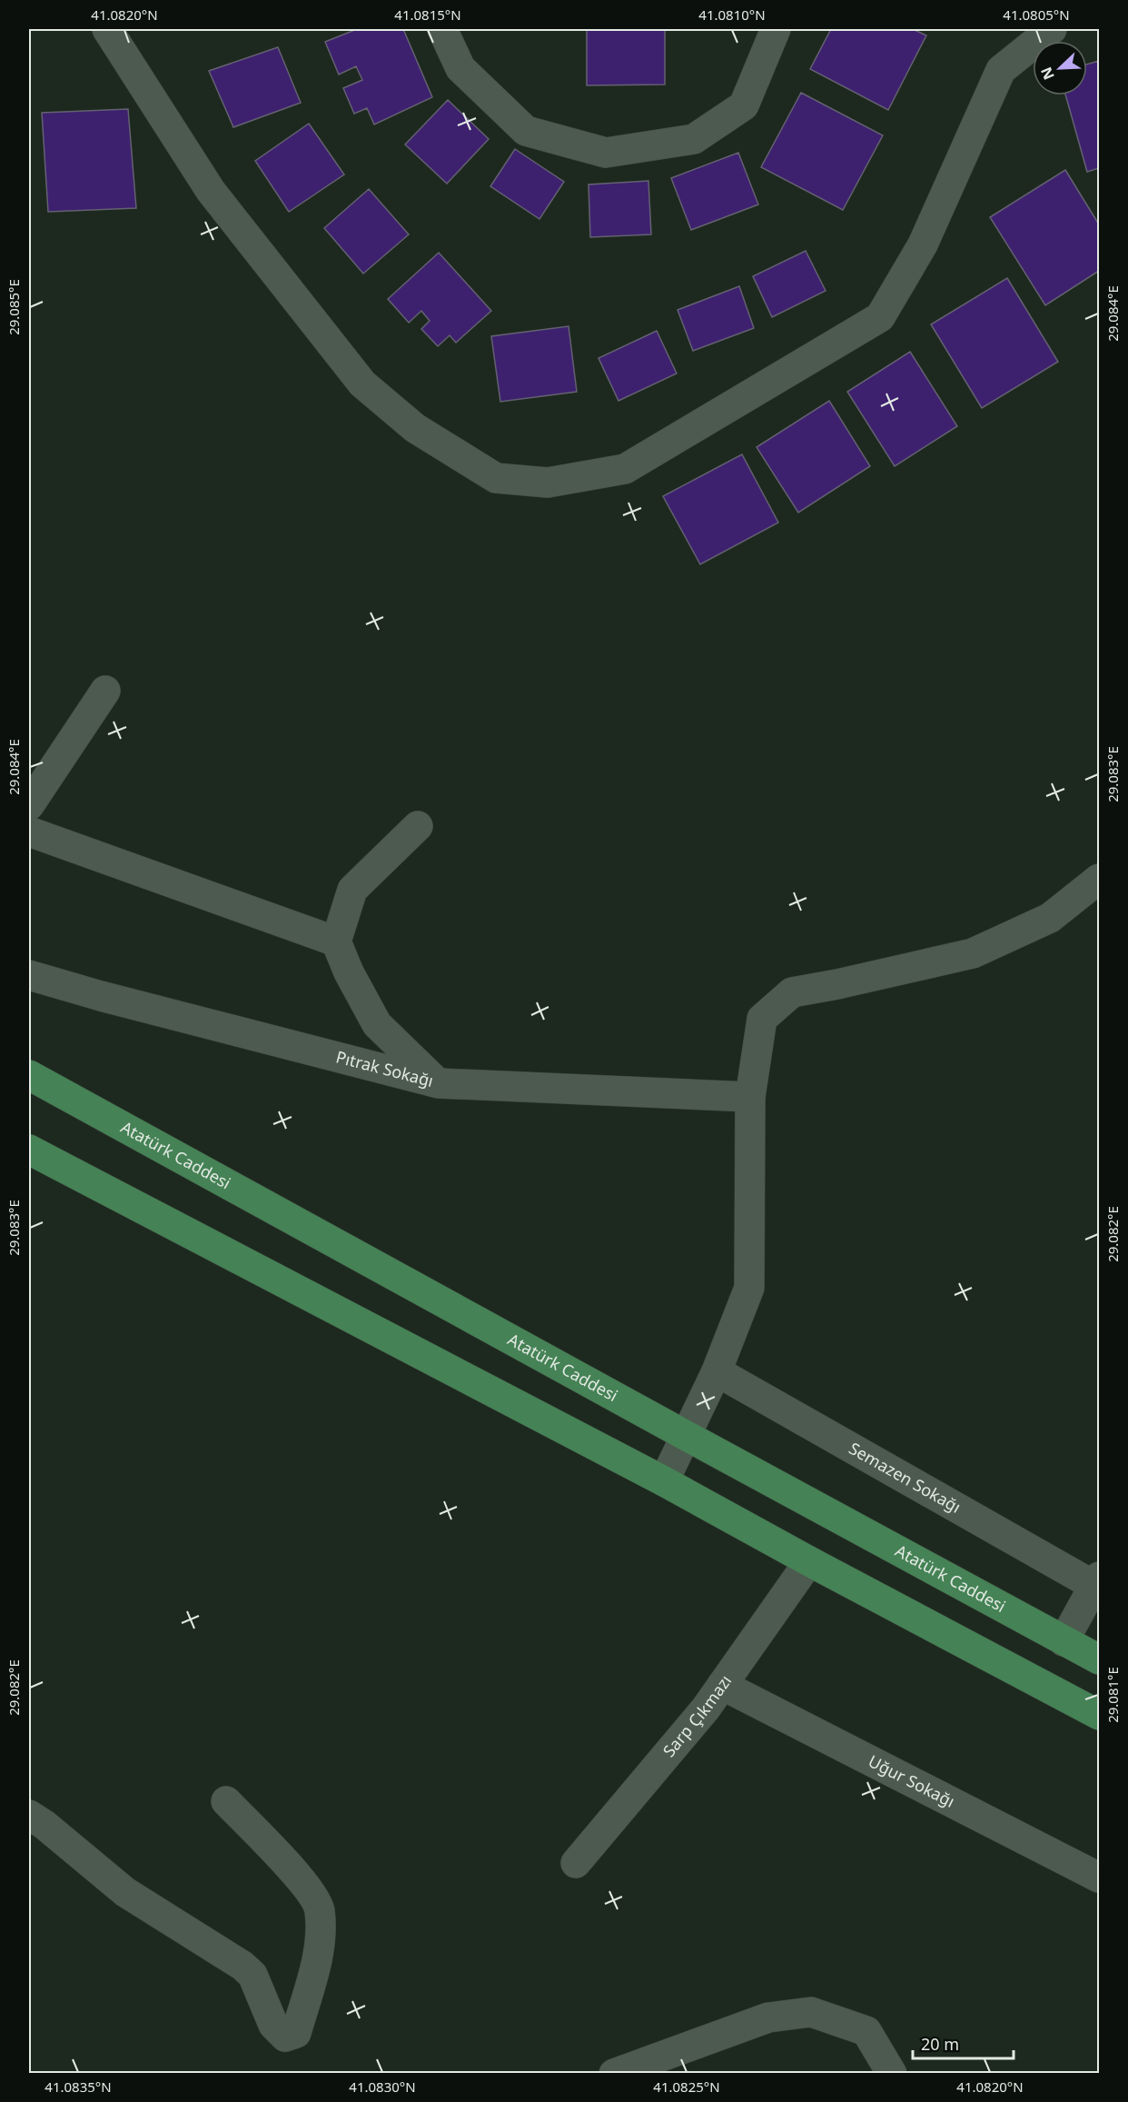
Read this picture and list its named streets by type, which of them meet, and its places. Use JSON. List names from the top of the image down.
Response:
{
  "streets": {
    "main road": ["Atatürk Caddesi"],
    "street": [
      "Pıtrak Sokağı",
      "Semazen Sokağı",
      "Sarp Çıkmazı",
      "Uğur Sokağı"
    ]
  },
  "crossings": [
    ["Sarp Çıkmazı", "Uğur Sokağı"]
  ],
  "scale_bar": "20 m",
  "north": "bottom left",
  "coordinates": [
    "41.0820°N",
    "41.0815°N",
    "41.0810°N",
    "41.0805°N",
    "29.085°E",
    "29.084°E",
    "29.083°E",
    "29.082°E",
    "29.081°E",
    "41.0835°N",
    "41.0830°N",
    "41.0825°N"
  ]
}
